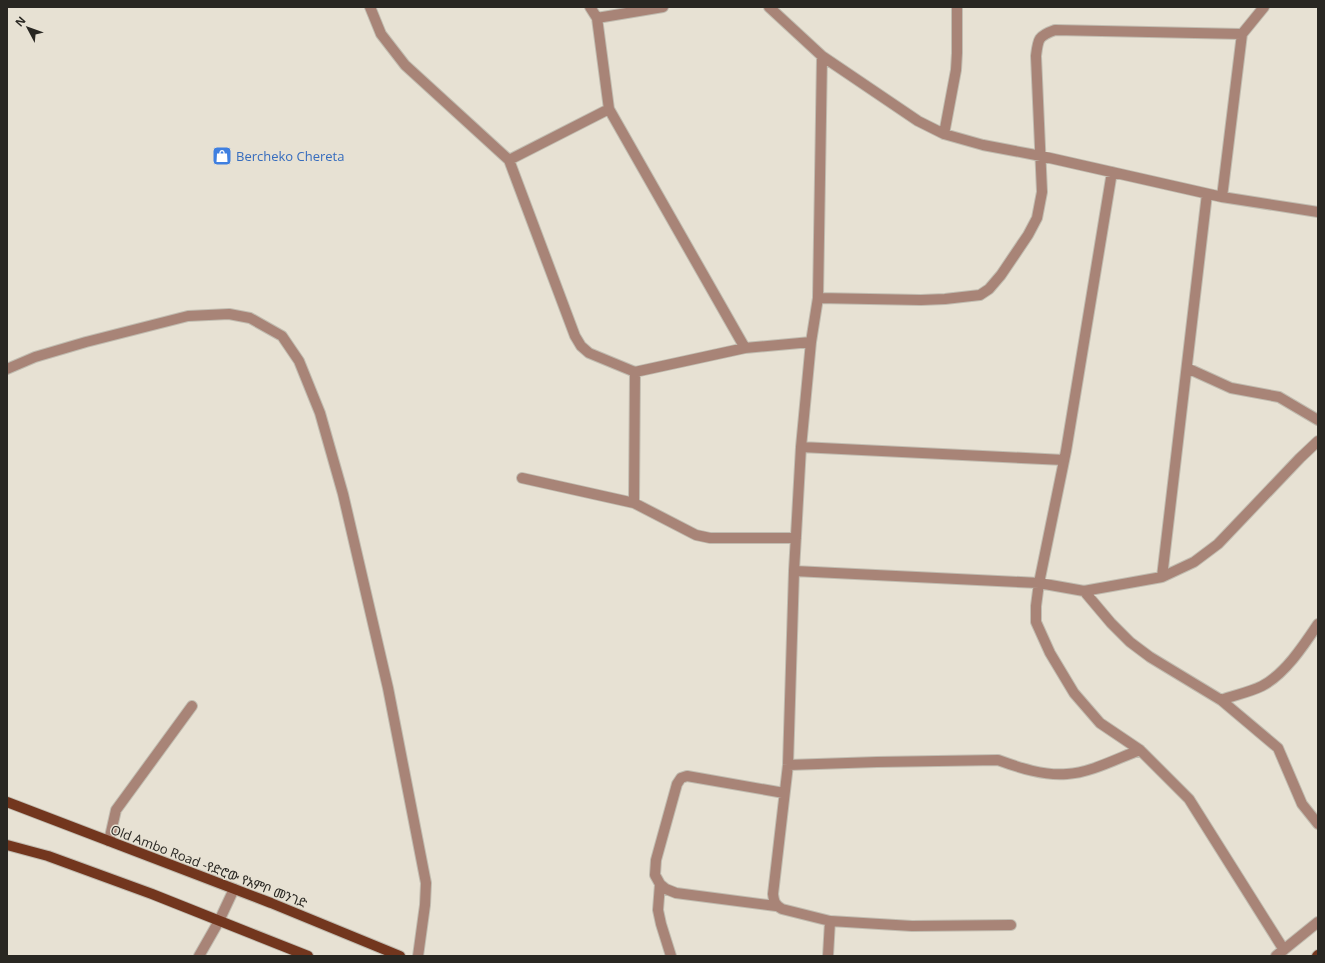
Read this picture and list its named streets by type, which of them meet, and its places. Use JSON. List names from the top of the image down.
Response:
{
  "streets": {
    "main road": ["Old Ambo Road -የድሮው የአምቦ መንገድ"]
  },
  "places": {
    "shop": ["Bercheko Chereta"]
  },
  "north": "top left"
}
